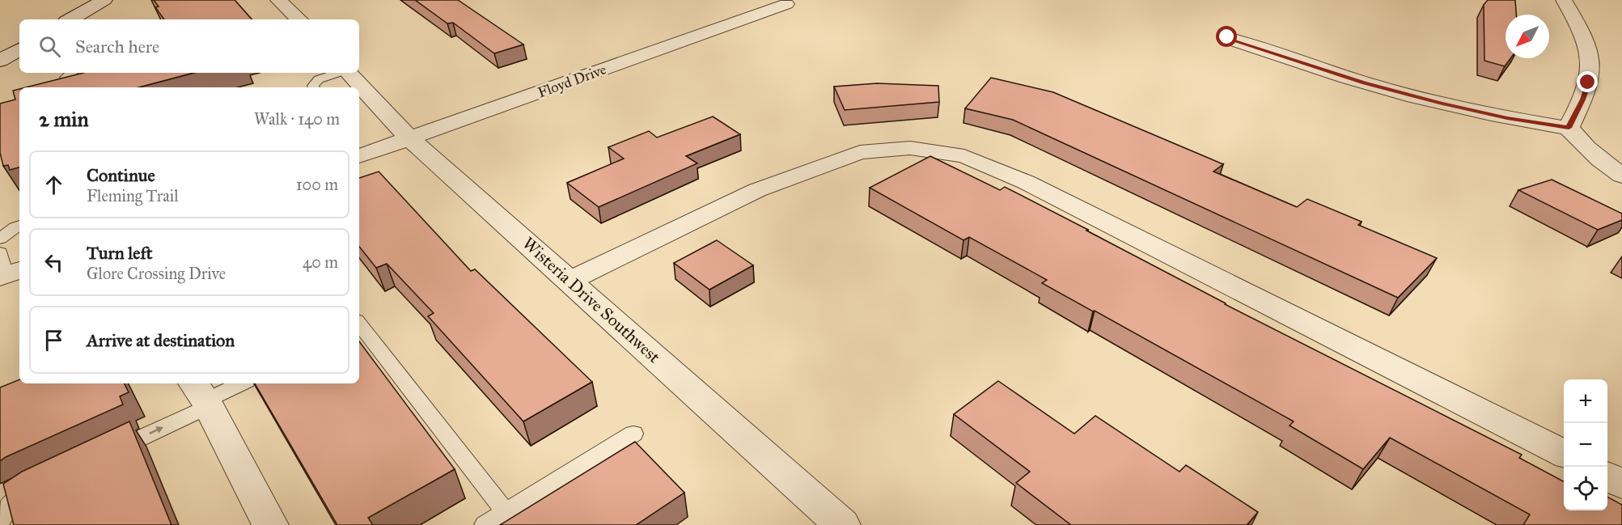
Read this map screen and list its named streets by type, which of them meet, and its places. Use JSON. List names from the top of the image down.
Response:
{
  "streets": {
    "street": ["Floyd Drive", "Wisteria Drive Southwest"]
  },
  "crossings": [
    ["Floyd Drive", "Wisteria Drive Southwest"]
  ],
  "north": "bottom left",
  "page": {
    "search": "Search here",
    "heading": ["2 min", "Walk · 140 m"],
    "list": [
      ["Continue", "Fleming Trail", "100 m"],
      ["Turn left", "Glore Crossing Drive", "40 m"],
      "Arrive at destination"
    ],
    "map_buttons": ["+", "−"]
  }
}
